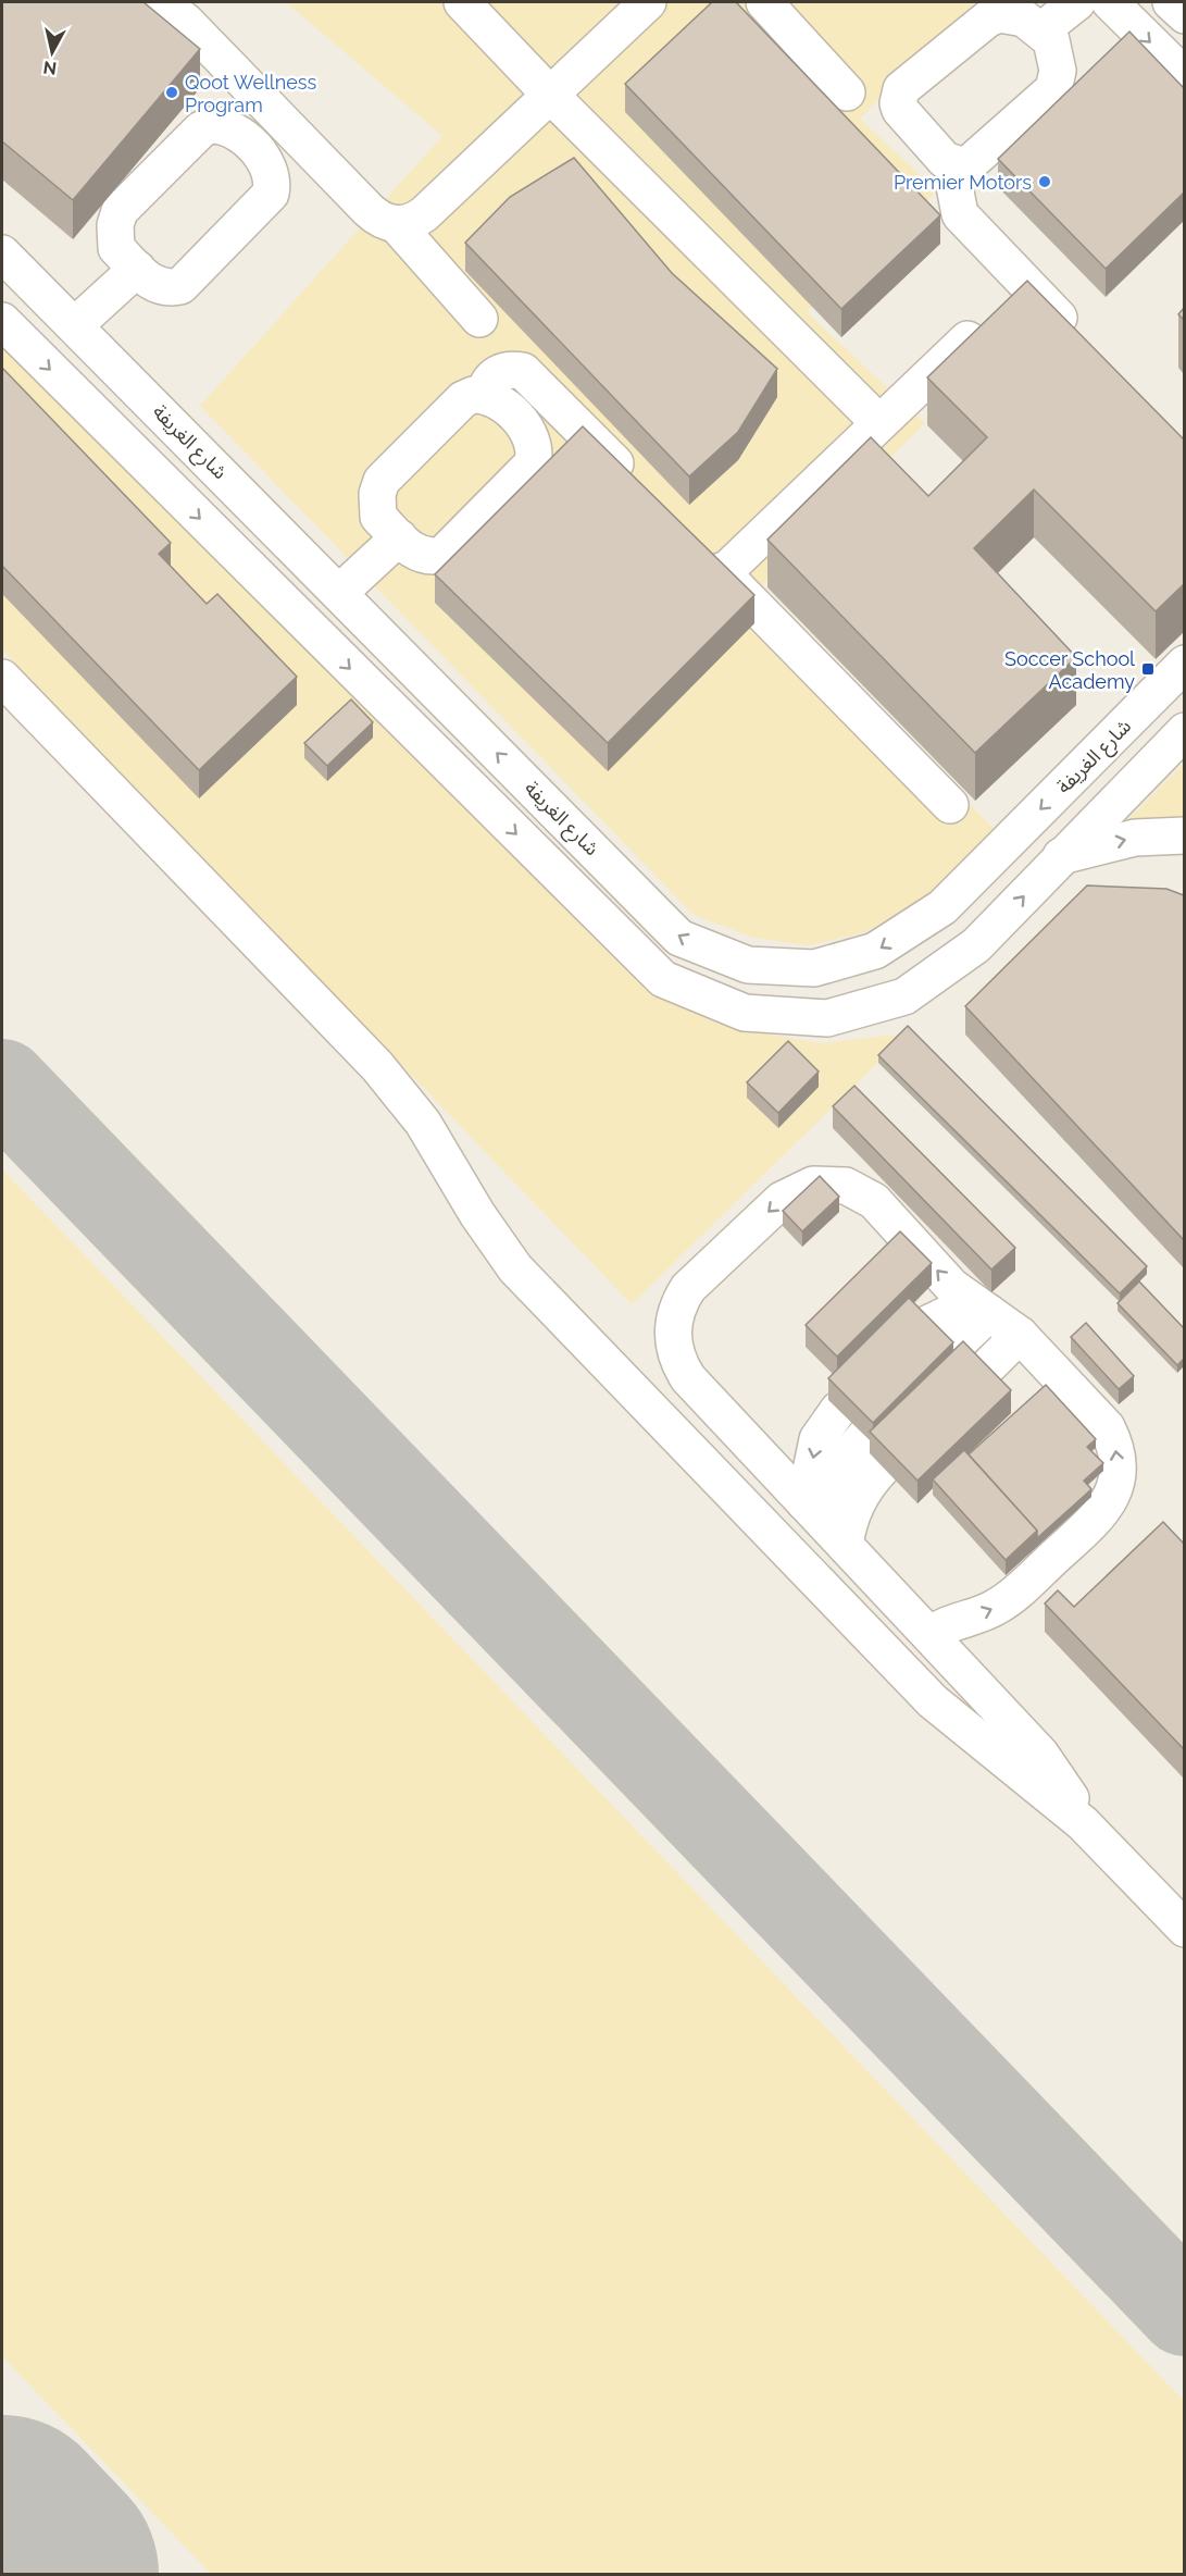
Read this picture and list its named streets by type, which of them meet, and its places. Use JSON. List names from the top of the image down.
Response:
{
  "streets": {
    "street": ["شارع الغريفة"]
  },
  "places": {
    "other": ["Qoot Wellness Program", "Premier Motors"],
    "transit": ["Soccer School Academy"]
  },
  "north": "bottom"
}
